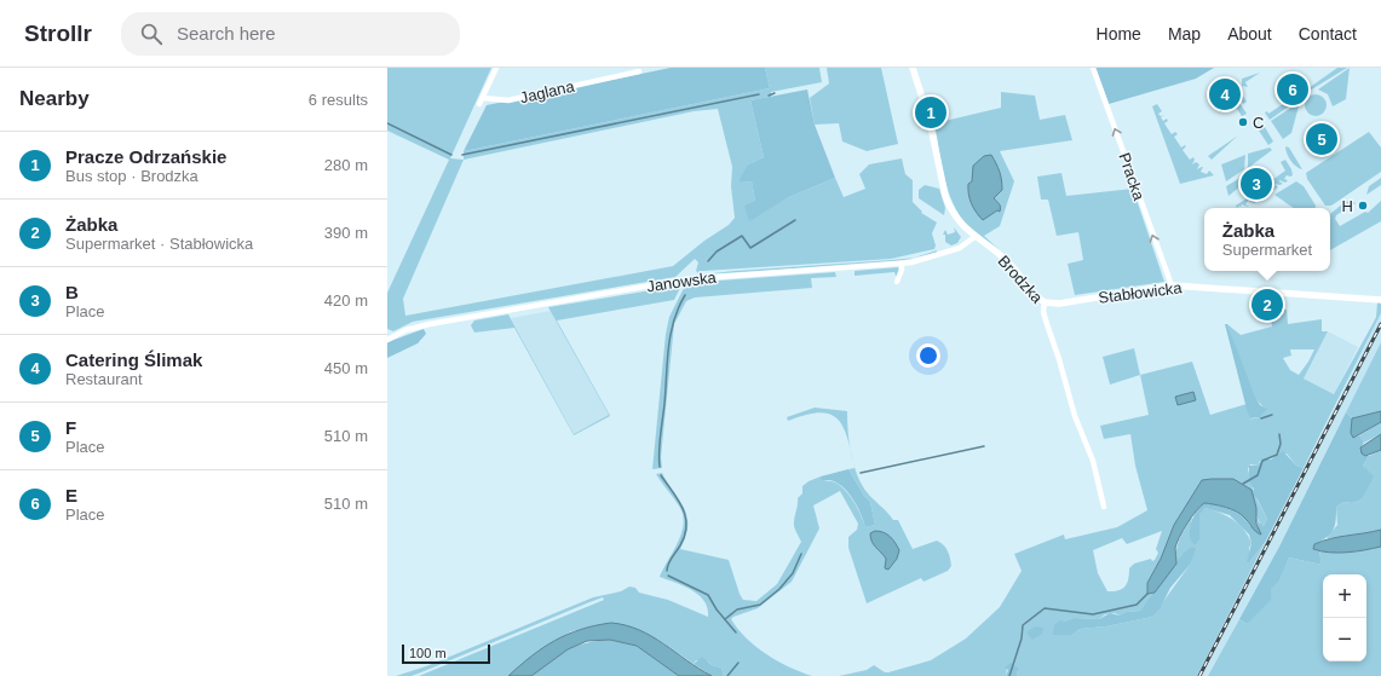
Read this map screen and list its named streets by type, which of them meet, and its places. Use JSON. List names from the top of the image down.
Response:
{
  "streets": {
    "street": [
      "Jaglana",
      "Pracka",
      "Brodzka",
      "Janowska",
      "Stabłowicka"
    ]
  },
  "crossings": [
    ["Pracka", "Stabłowicka"],
    ["Brodzka", "Janowska"],
    ["Brodzka", "Stabłowicka"]
  ],
  "one_way": ["Pracka"],
  "places": ["C", "H"],
  "scale_bar": "100 m",
  "page": {
    "header": "Strollr",
    "search": "Search here",
    "nav": [
      "Home",
      "Map",
      "About",
      "Contact"
    ],
    "heading": ["Nearby", "6 results"],
    "pins": [
      "6",
      "4",
      "1",
      "5",
      "3",
      "2"
    ],
    "list": [
      {
        "mark": "1",
        "name": "Pracze Odrzańskie",
        "note": "Bus stop · Brodzka",
        "value": "280 m"
      },
      {
        "mark": "2",
        "name": "Żabka",
        "note": "Supermarket · Stabłowicka",
        "value": "390 m"
      },
      {
        "mark": "3",
        "name": "B",
        "note": "Place",
        "value": "420 m"
      },
      {
        "mark": "4",
        "name": "Catering Ślimak",
        "note": "Restaurant",
        "value": "450 m"
      },
      {
        "mark": "5",
        "name": "F",
        "note": "Place",
        "value": "510 m"
      },
      {
        "mark": "6",
        "name": "E",
        "note": "Place",
        "value": "510 m"
      }
    ],
    "popup": ["Żabka", "Supermarket"],
    "map_buttons": ["+", "−"],
    "scale": "100 m"
  }
}
